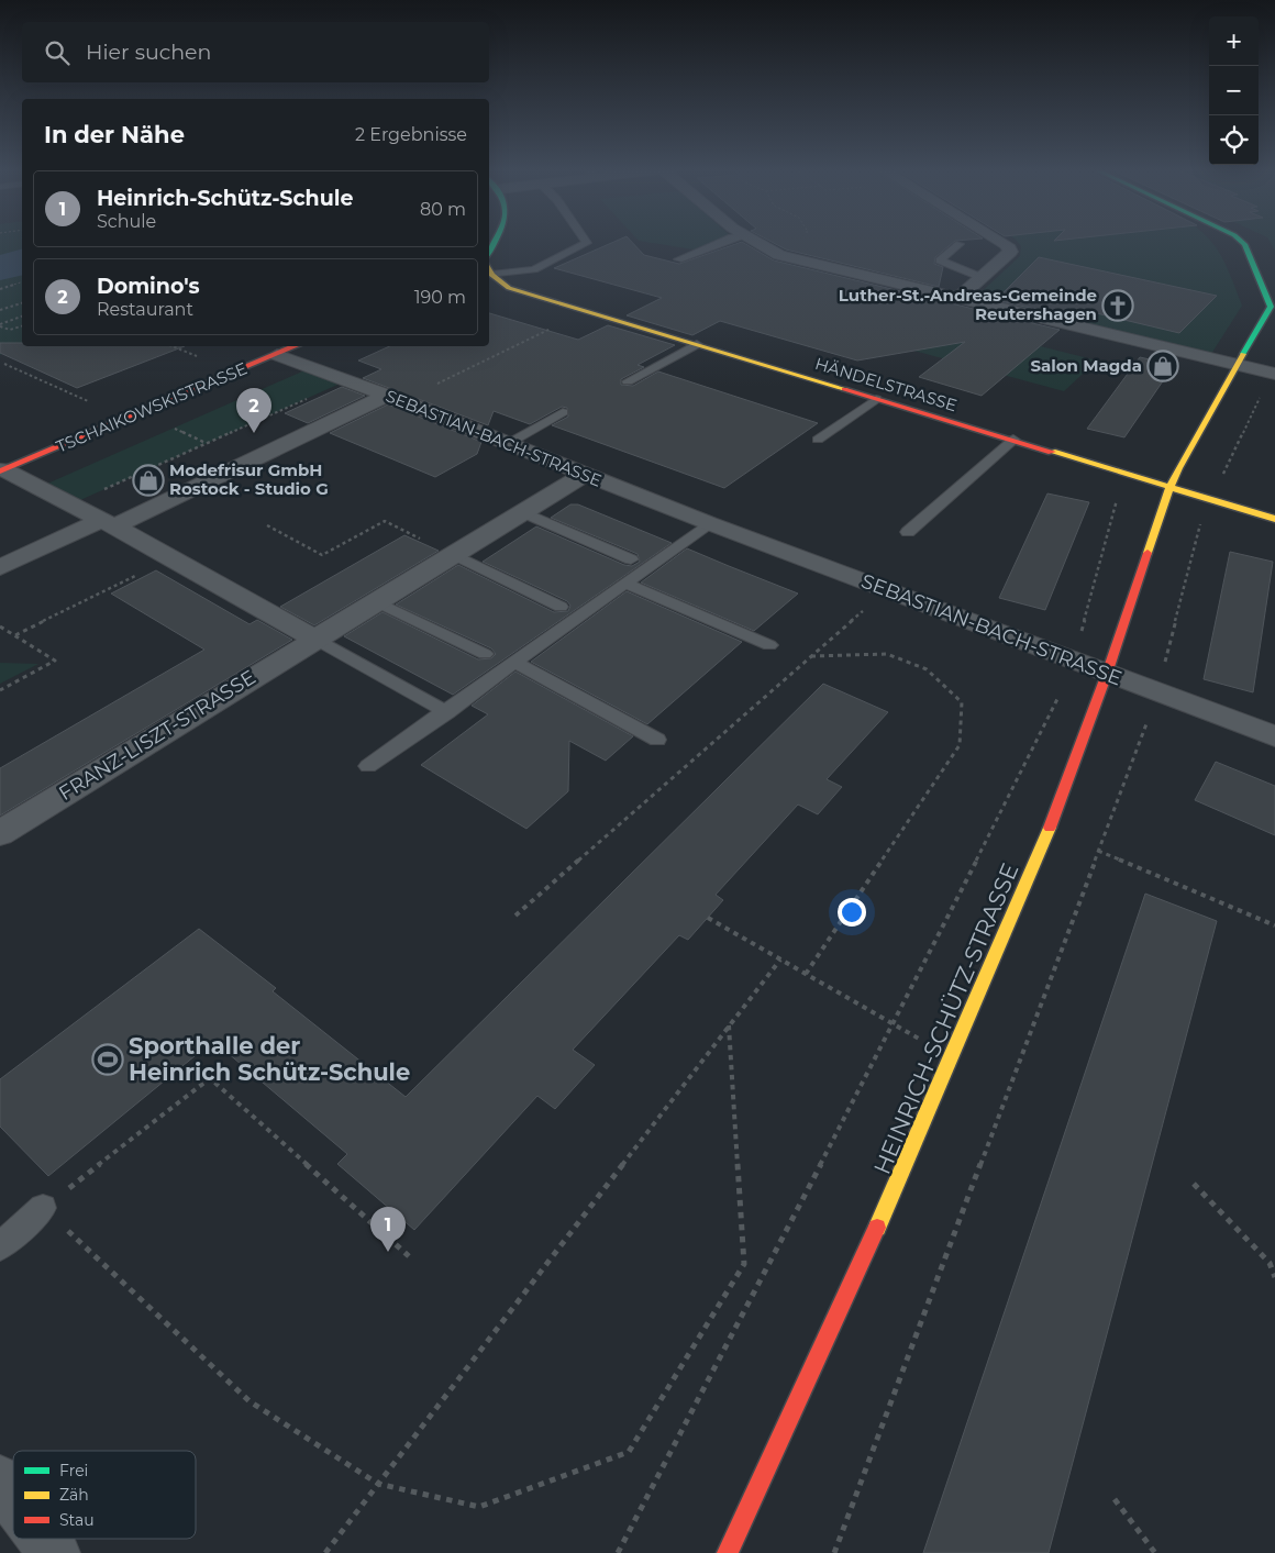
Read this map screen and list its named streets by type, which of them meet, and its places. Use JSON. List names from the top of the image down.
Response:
{
  "streets": {
    "street": [
      "HÄNDELSTRASSE",
      "TSCHAIKOWSKISTRASSE",
      "SEBASTIAN-BACH-STRASSE",
      "FRANZ-LISZT-STRASSE",
      "HEINRICH-SCHÜTZ-STRASSE"
    ]
  },
  "crossings": [
    ["HÄNDELSTRASSE", "HEINRICH-SCHÜTZ-STRASSE"],
    ["TSCHAIKOWSKISTRASSE", "SEBASTIAN-BACH-STRASSE"],
    ["SEBASTIAN-BACH-STRASSE", "FRANZ-LISZT-STRASSE"],
    ["SEBASTIAN-BACH-STRASSE", "HEINRICH-SCHÜTZ-STRASSE"]
  ],
  "places": {
    "church": ["Luther-St.-Andreas-Gemeinde Reutershagen"],
    "shop": ["Salon Magda", "Modefrisur GmbH Rostock - Studio G"],
    "sports": ["Sporthalle der Heinrich Schütz-Schule"]
  },
  "legend": ["Frei", "Zäh", "Stau"],
  "page": {
    "map_buttons": ["+", "−"],
    "search": "Hier suchen",
    "heading": ["In der Nähe", "2 Ergebnisse"],
    "list": [
      {
        "mark": "1",
        "name": "Heinrich-Schütz-Schule",
        "note": "Schule",
        "value": "80 m"
      },
      {
        "mark": "2",
        "name": "Domino's",
        "note": "Restaurant",
        "value": "190 m"
      }
    ],
    "pins": ["2", "1"]
  }
}
